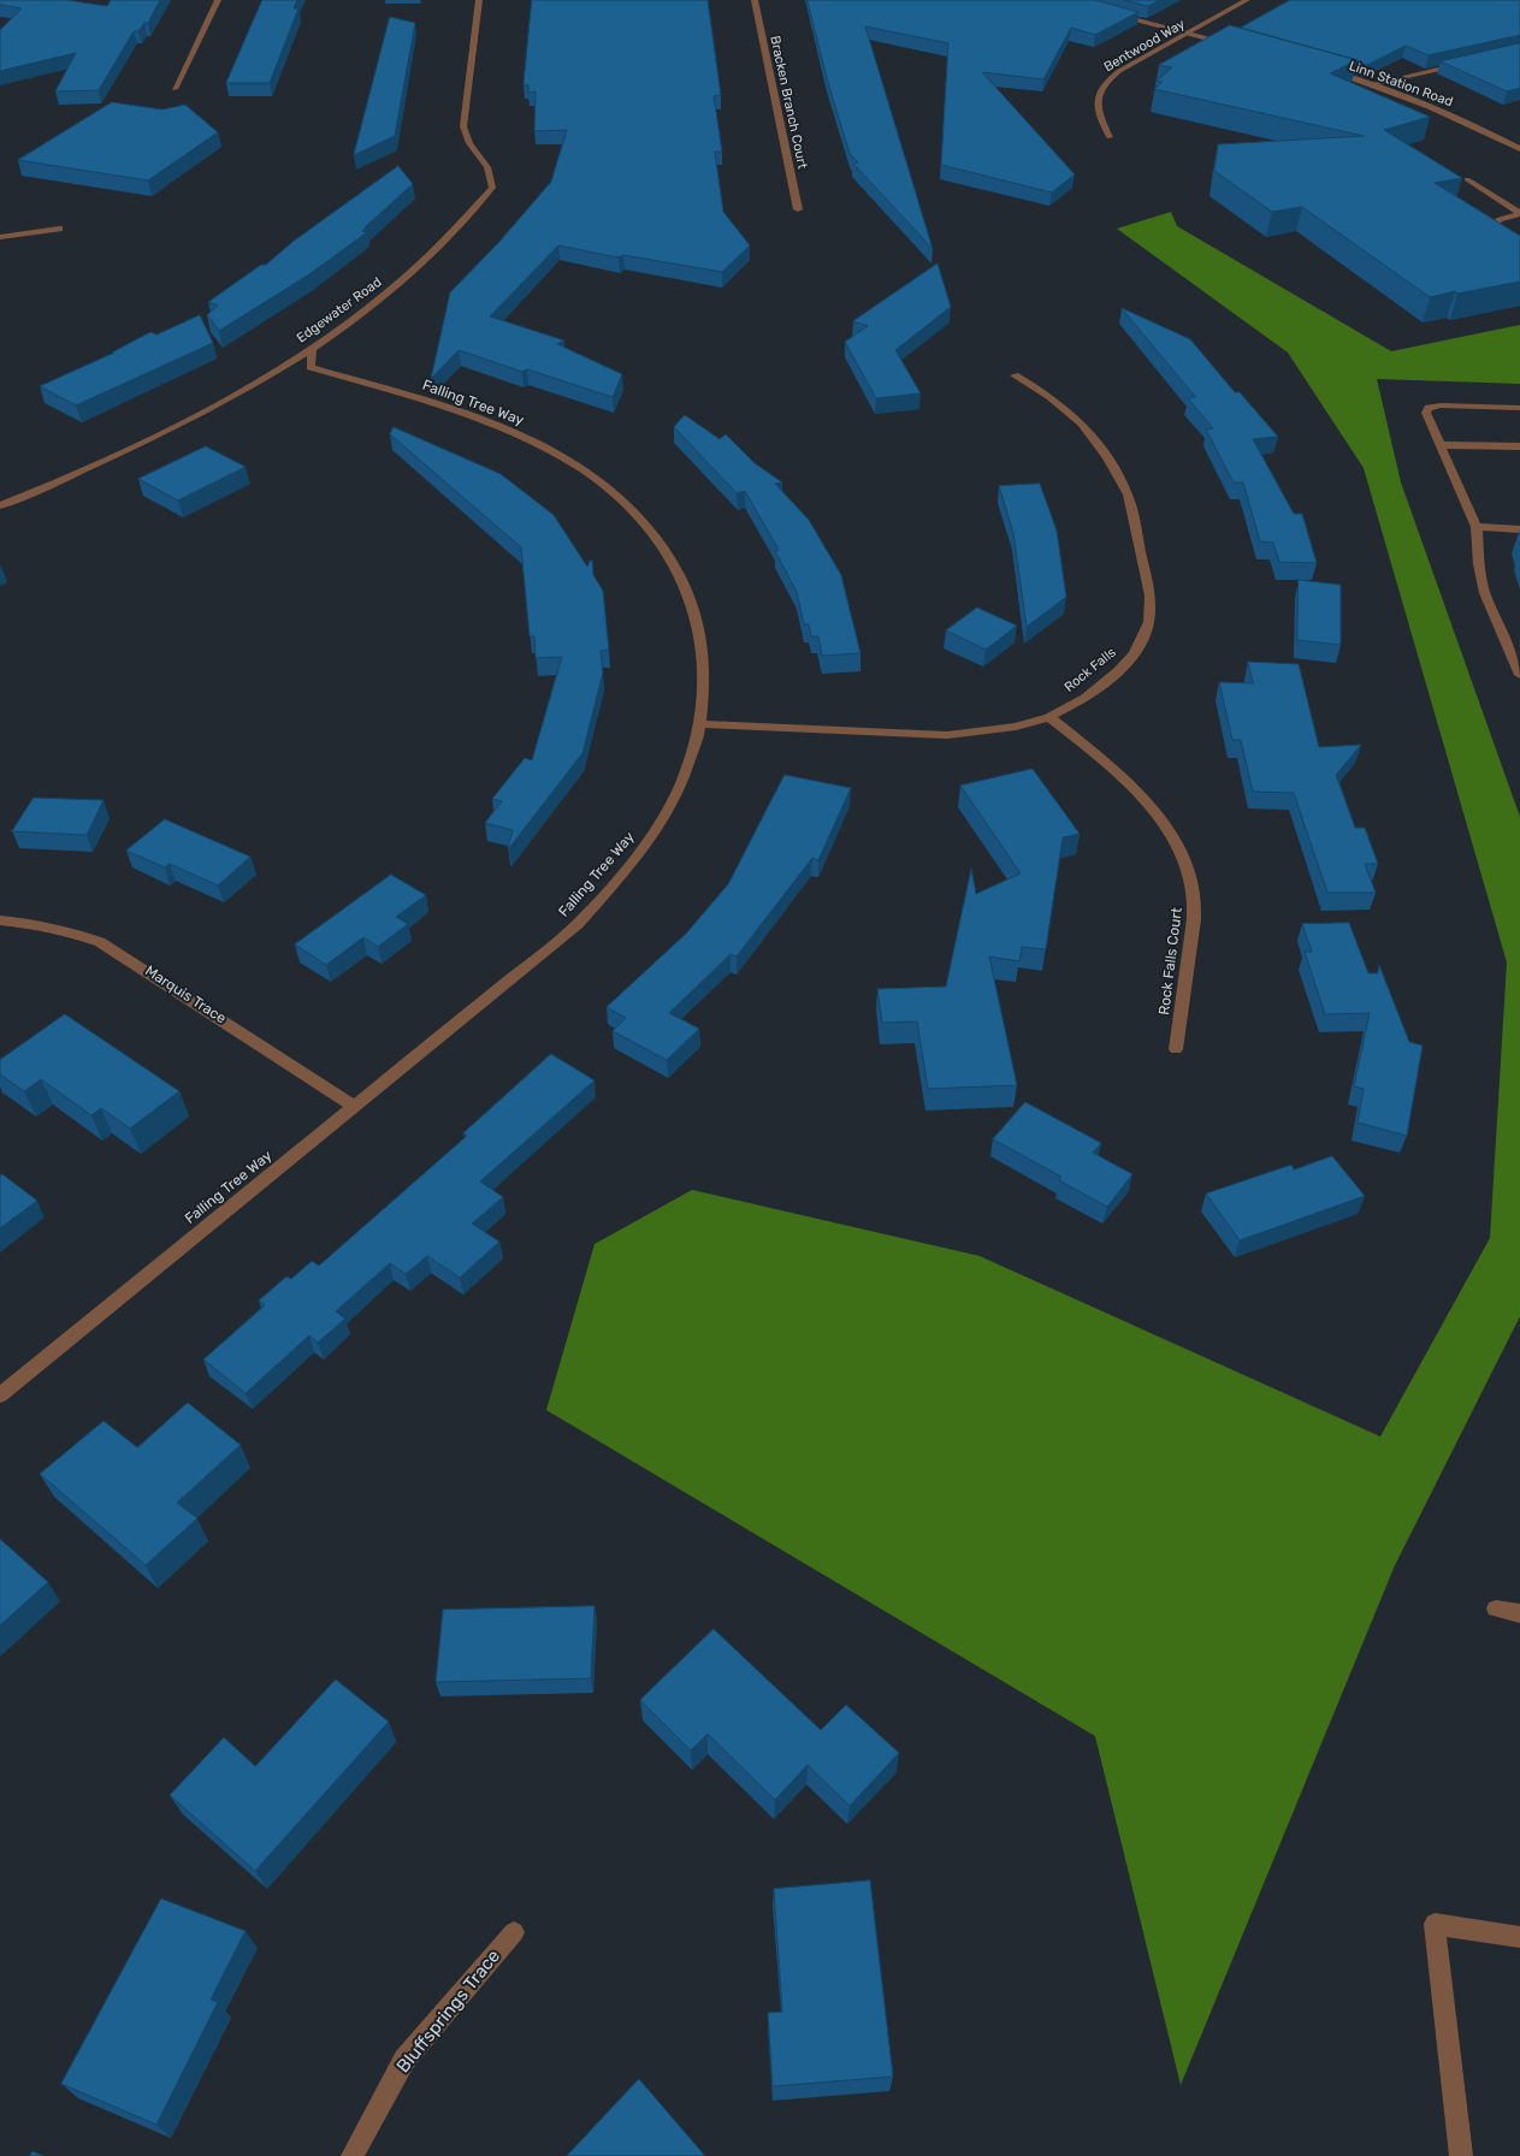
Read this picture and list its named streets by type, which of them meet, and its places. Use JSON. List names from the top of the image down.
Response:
{
  "streets": {
    "street": [
      "Bentwood Way",
      "Linn Station Road",
      "Bracken Branch Court",
      "Edgewater Road",
      "Falling Tree Way",
      "Rock Falls",
      "Rock Falls Court",
      "Marquis Trace",
      "Bluffsprings Trace"
    ]
  },
  "crossings": [
    ["Edgewater Road", "Falling Tree Way"],
    ["Falling Tree Way", "Rock Falls"],
    ["Falling Tree Way", "Marquis Trace"],
    ["Rock Falls", "Rock Falls Court"]
  ]
}
